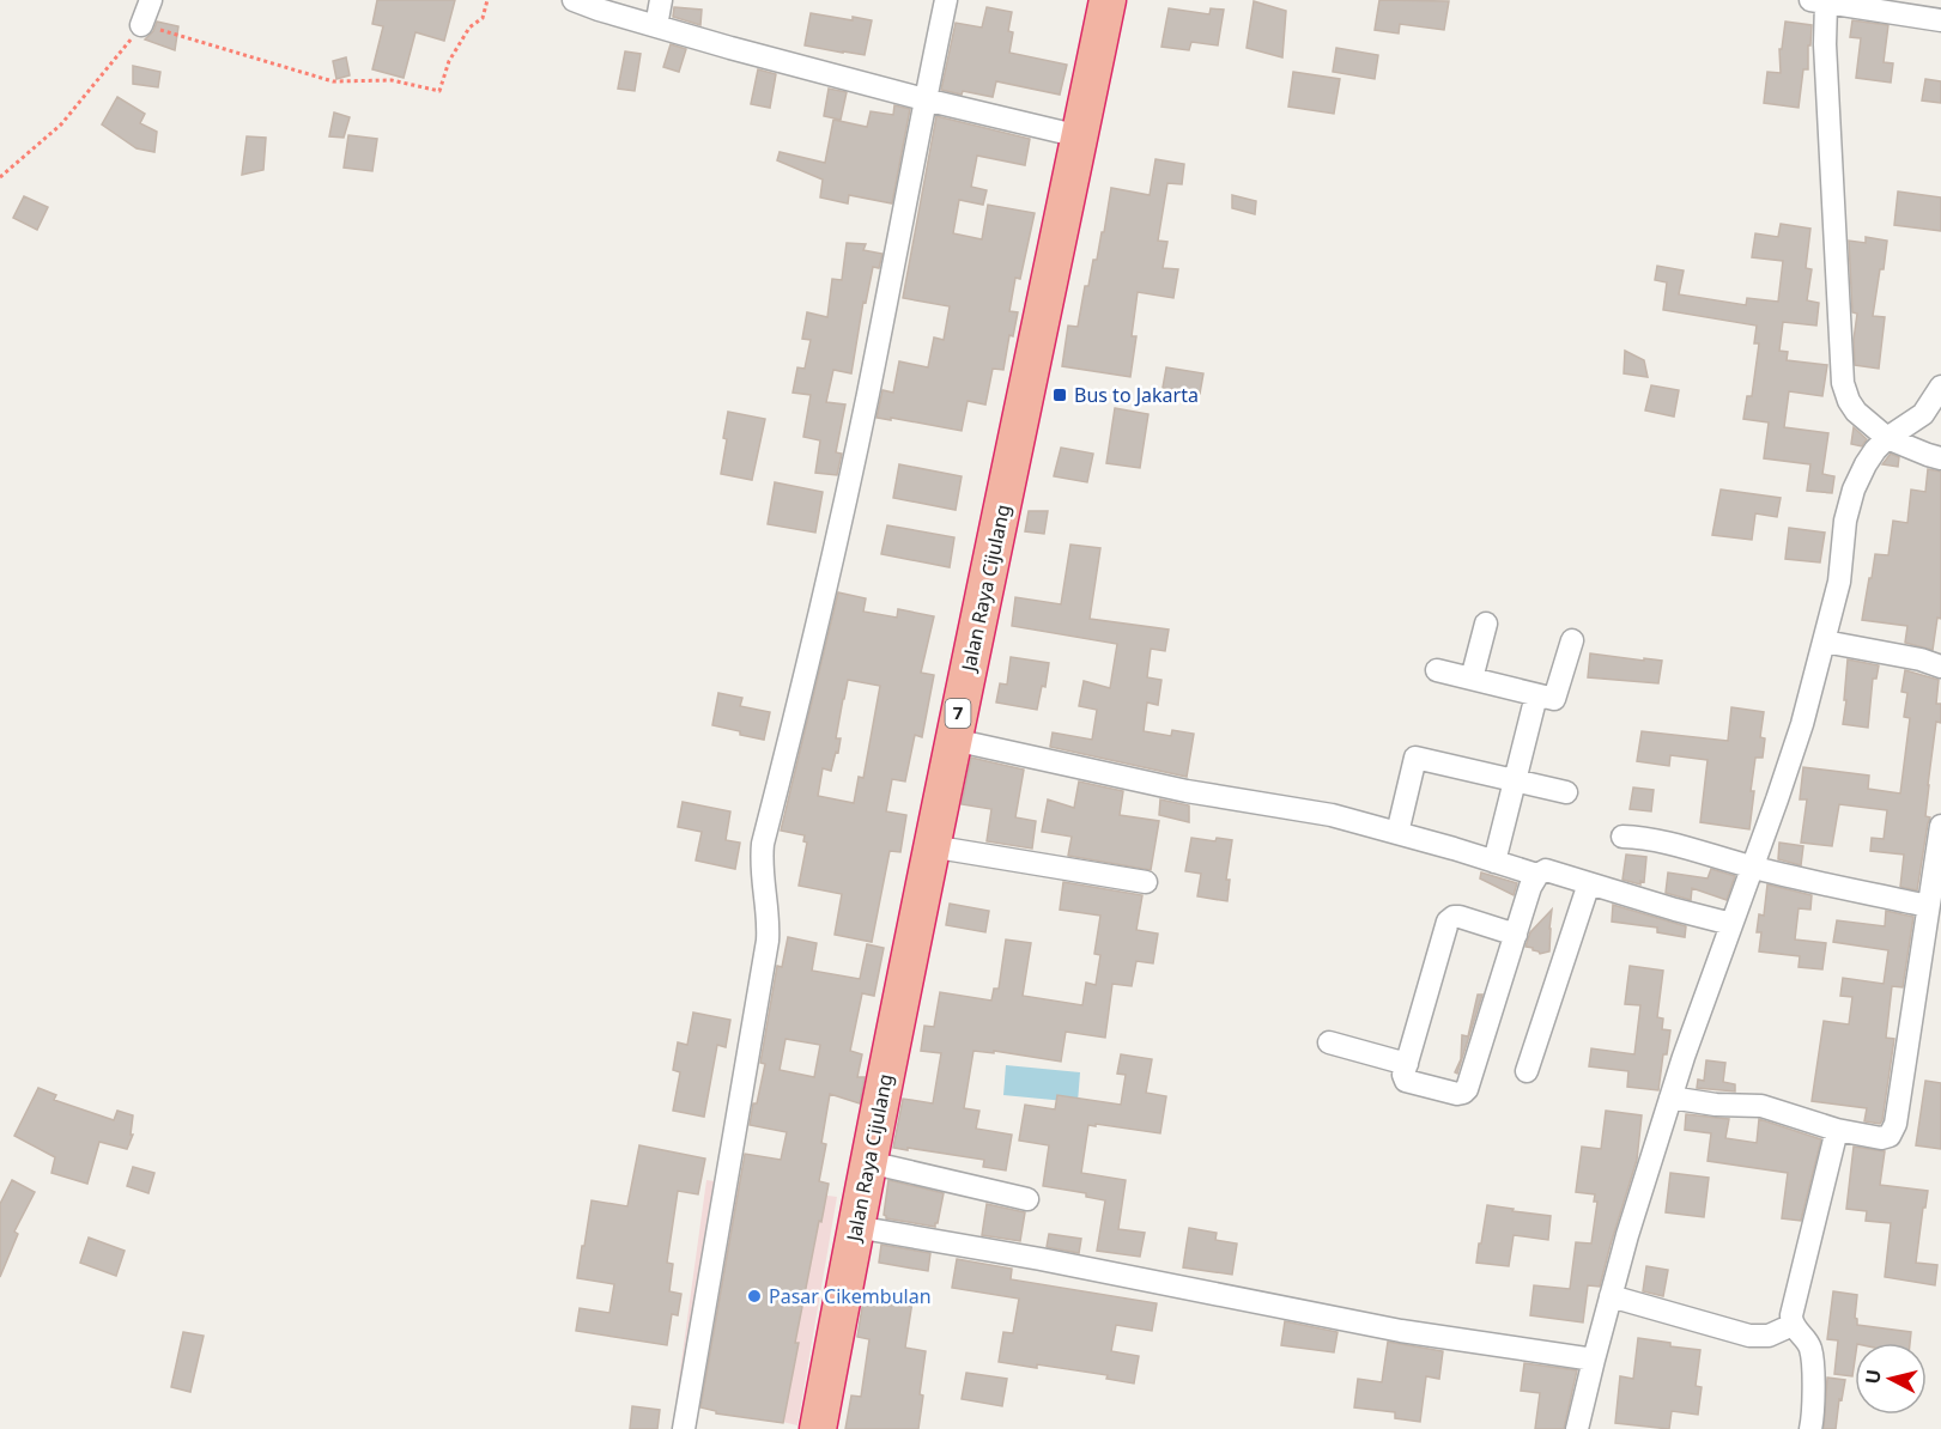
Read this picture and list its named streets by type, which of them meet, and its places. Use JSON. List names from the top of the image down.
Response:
{
  "streets": {
    "highway": ["Jalan Raya Cijulang", "7"]
  },
  "places": {
    "transit": ["Bus to Jakarta"],
    "other": ["Pasar Cikembulan"]
  },
  "north": "left"
}
